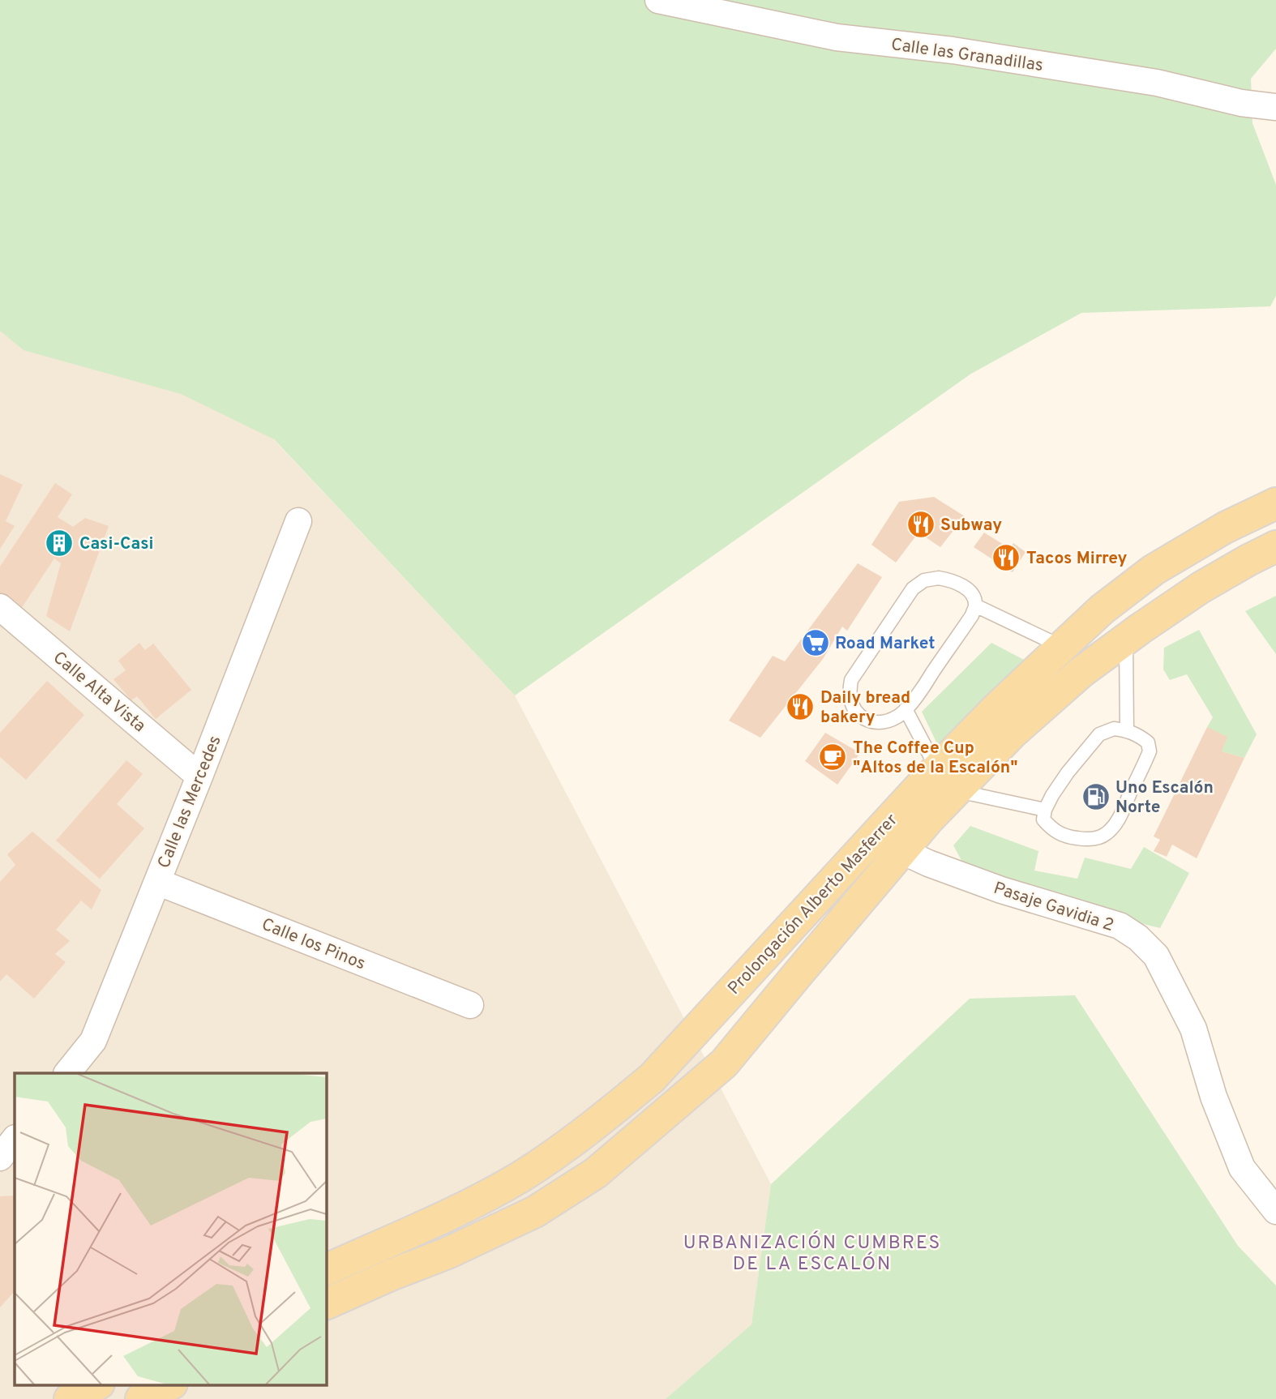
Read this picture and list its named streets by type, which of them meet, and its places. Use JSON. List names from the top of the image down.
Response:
{
  "streets": {
    "main road": ["Prolongación Alberto Masferrer"],
    "street": [
      "Calle las Granadillas",
      "Calle Alta Vista",
      "Calle las Mercedes",
      "Pasaje Gavidia 2",
      "Calle los Pinos"
    ]
  },
  "crossings": [
    ["Calle Alta Vista", "Calle las Mercedes"],
    ["Calle las Mercedes", "Calle los Pinos"],
    ["Prolongación Alberto Masferrer", "Pasaje Gavidia 2"]
  ],
  "districts": ["URBANIZACIÓN CUMBRES DE LA ESCALÓN"],
  "places": {
    "restaurant": ["Subway", "Tacos Mirrey", "Daily bread bakery"],
    "building": ["Casi-Casi"],
    "supermarket": ["Road Market"],
    "cafe": ["The Coffee Cup \"Altos de la Escalón\""],
    "fuel station": ["Uno Escalón Norte"]
  }
}
